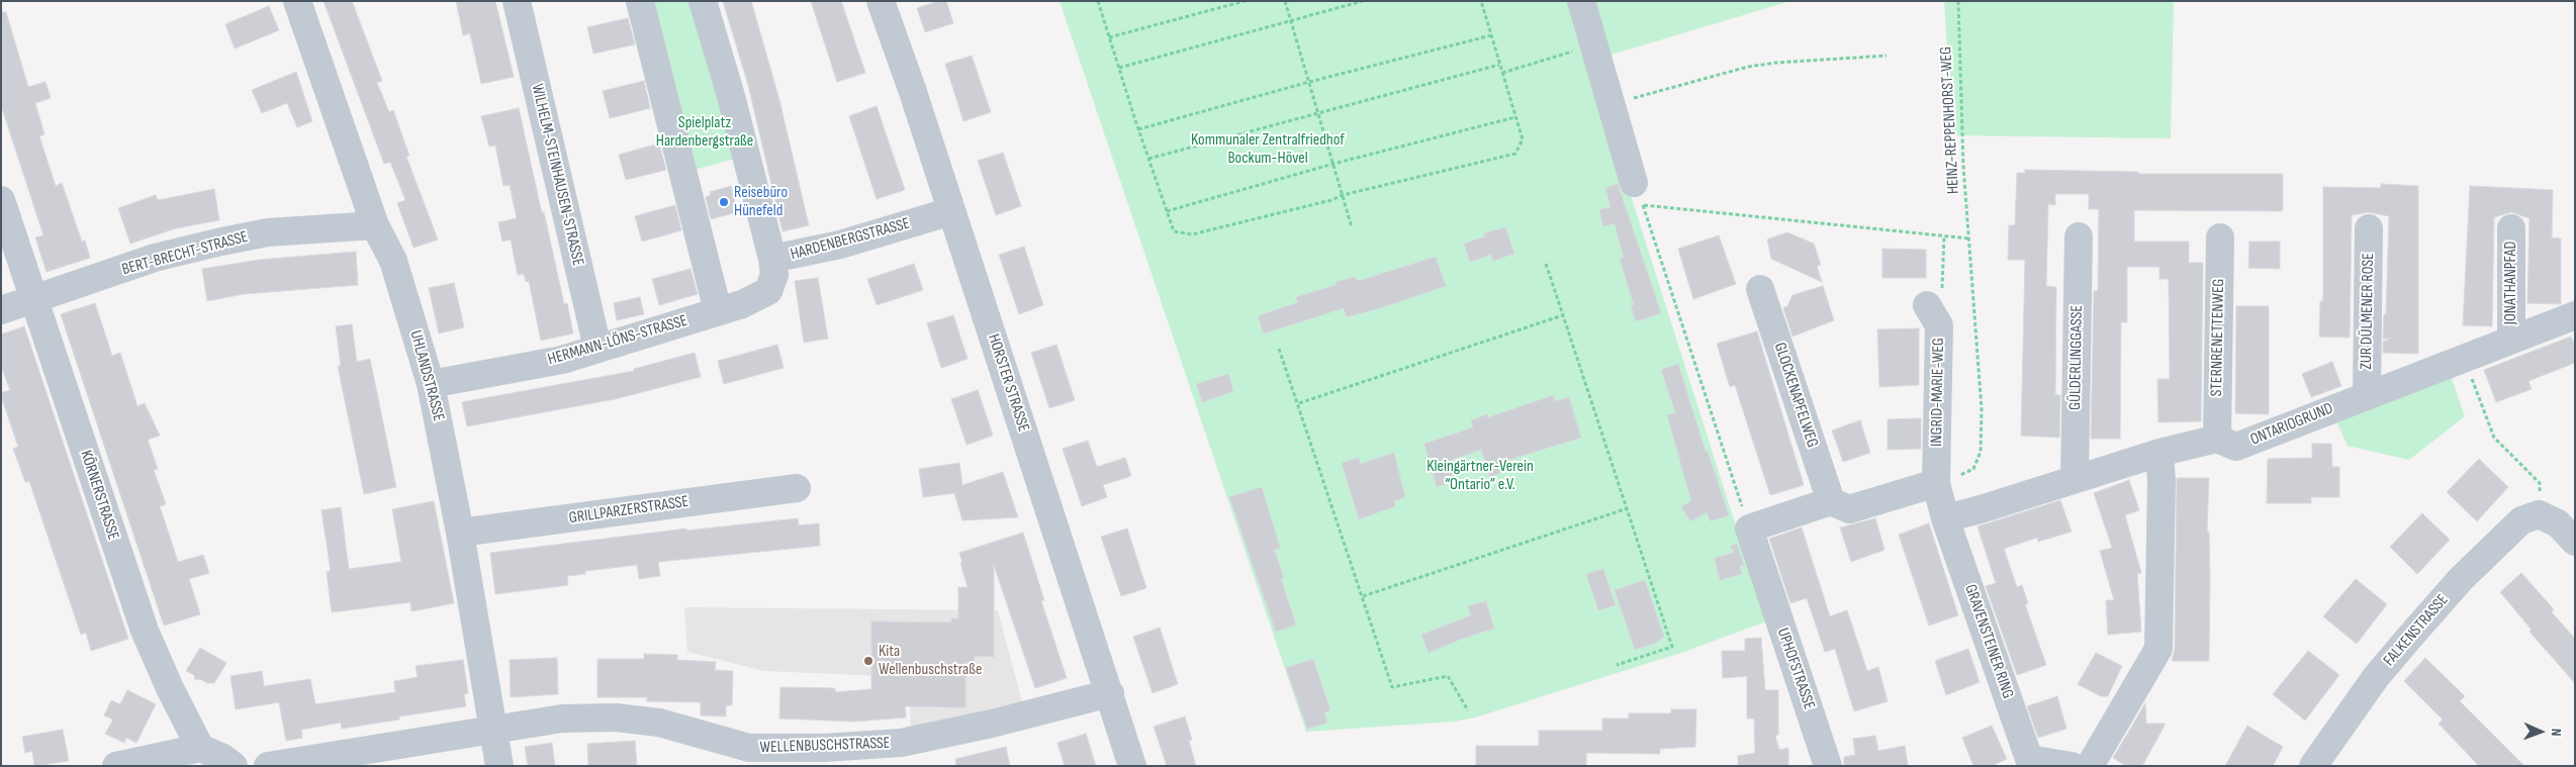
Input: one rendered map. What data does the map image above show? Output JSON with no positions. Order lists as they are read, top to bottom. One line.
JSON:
{"streets":{"street":["WILHELM-STEINHAUSEN-STRASSE","HARDENBERGSTRASSE","BERT-BRECHT-STRASSE","JONATHANPFAD","ZUR DÜLMENER ROSE","STERNRENETTENWEG","HERMANN-LÖNS-STRASSE","GÜLDERLINGGASSE","UHLANDSTRASSE","HORSTER STRASSE","INGRID-MARIE-WEG","GLOCKENAPFELWEG","ONTARIOGRUND","KÖRNERSTRASSE","GRILLPARZERSTRASSE","FALKENSTRASSE","GRAVENSTEINER RING","UPHOFSTRASSE","WELLENBUSCHSTRASSE"],"path":["HEINZ-REPPENHORST-WEG"]},"crossings":[["HEINZ-REPPENHORST-WEG","INGRID-MARIE-WEG"],["HEINZ-REPPENHORST-WEG","GRAVENSTEINER RING"],["WILHELM-STEINHAUSEN-STRASSE","HERMANN-LÖNS-STRASSE"],["HARDENBERGSTRASSE","HERMANN-LÖNS-STRASSE"],["HARDENBERGSTRASSE","HORSTER STRASSE"],["BERT-BRECHT-STRASSE","UHLANDSTRASSE"],["BERT-BRECHT-STRASSE","KÖRNERSTRASSE"],["JONATHANPFAD","ONTARIOGRUND"],["ZUR DÜLMENER ROSE","ONTARIOGRUND"],["STERNRENETTENWEG","ONTARIOGRUND"],["HERMANN-LÖNS-STRASSE","UHLANDSTRASSE"],["GÜLDERLINGGASSE","ONTARIOGRUND"],["UHLANDSTRASSE","GRILLPARZERSTRASSE"],["UHLANDSTRASSE","WELLENBUSCHSTRASSE"],["HORSTER STRASSE","WELLENBUSCHSTRASSE"],["INGRID-MARIE-WEG","GRAVENSTEINER RING"],["ONTARIOGRUND","GRAVENSTEINER RING"]],"parks":["Spielplatz Hardenbergstraße","Kommunaler Zentralfriedhof Bockum-Hövel","Kleingärtner-Verein “Ontario” e.V."],"places":["Reisebüro Hünefeld","Kita Wellenbuschstraße"],"north":"right"}
